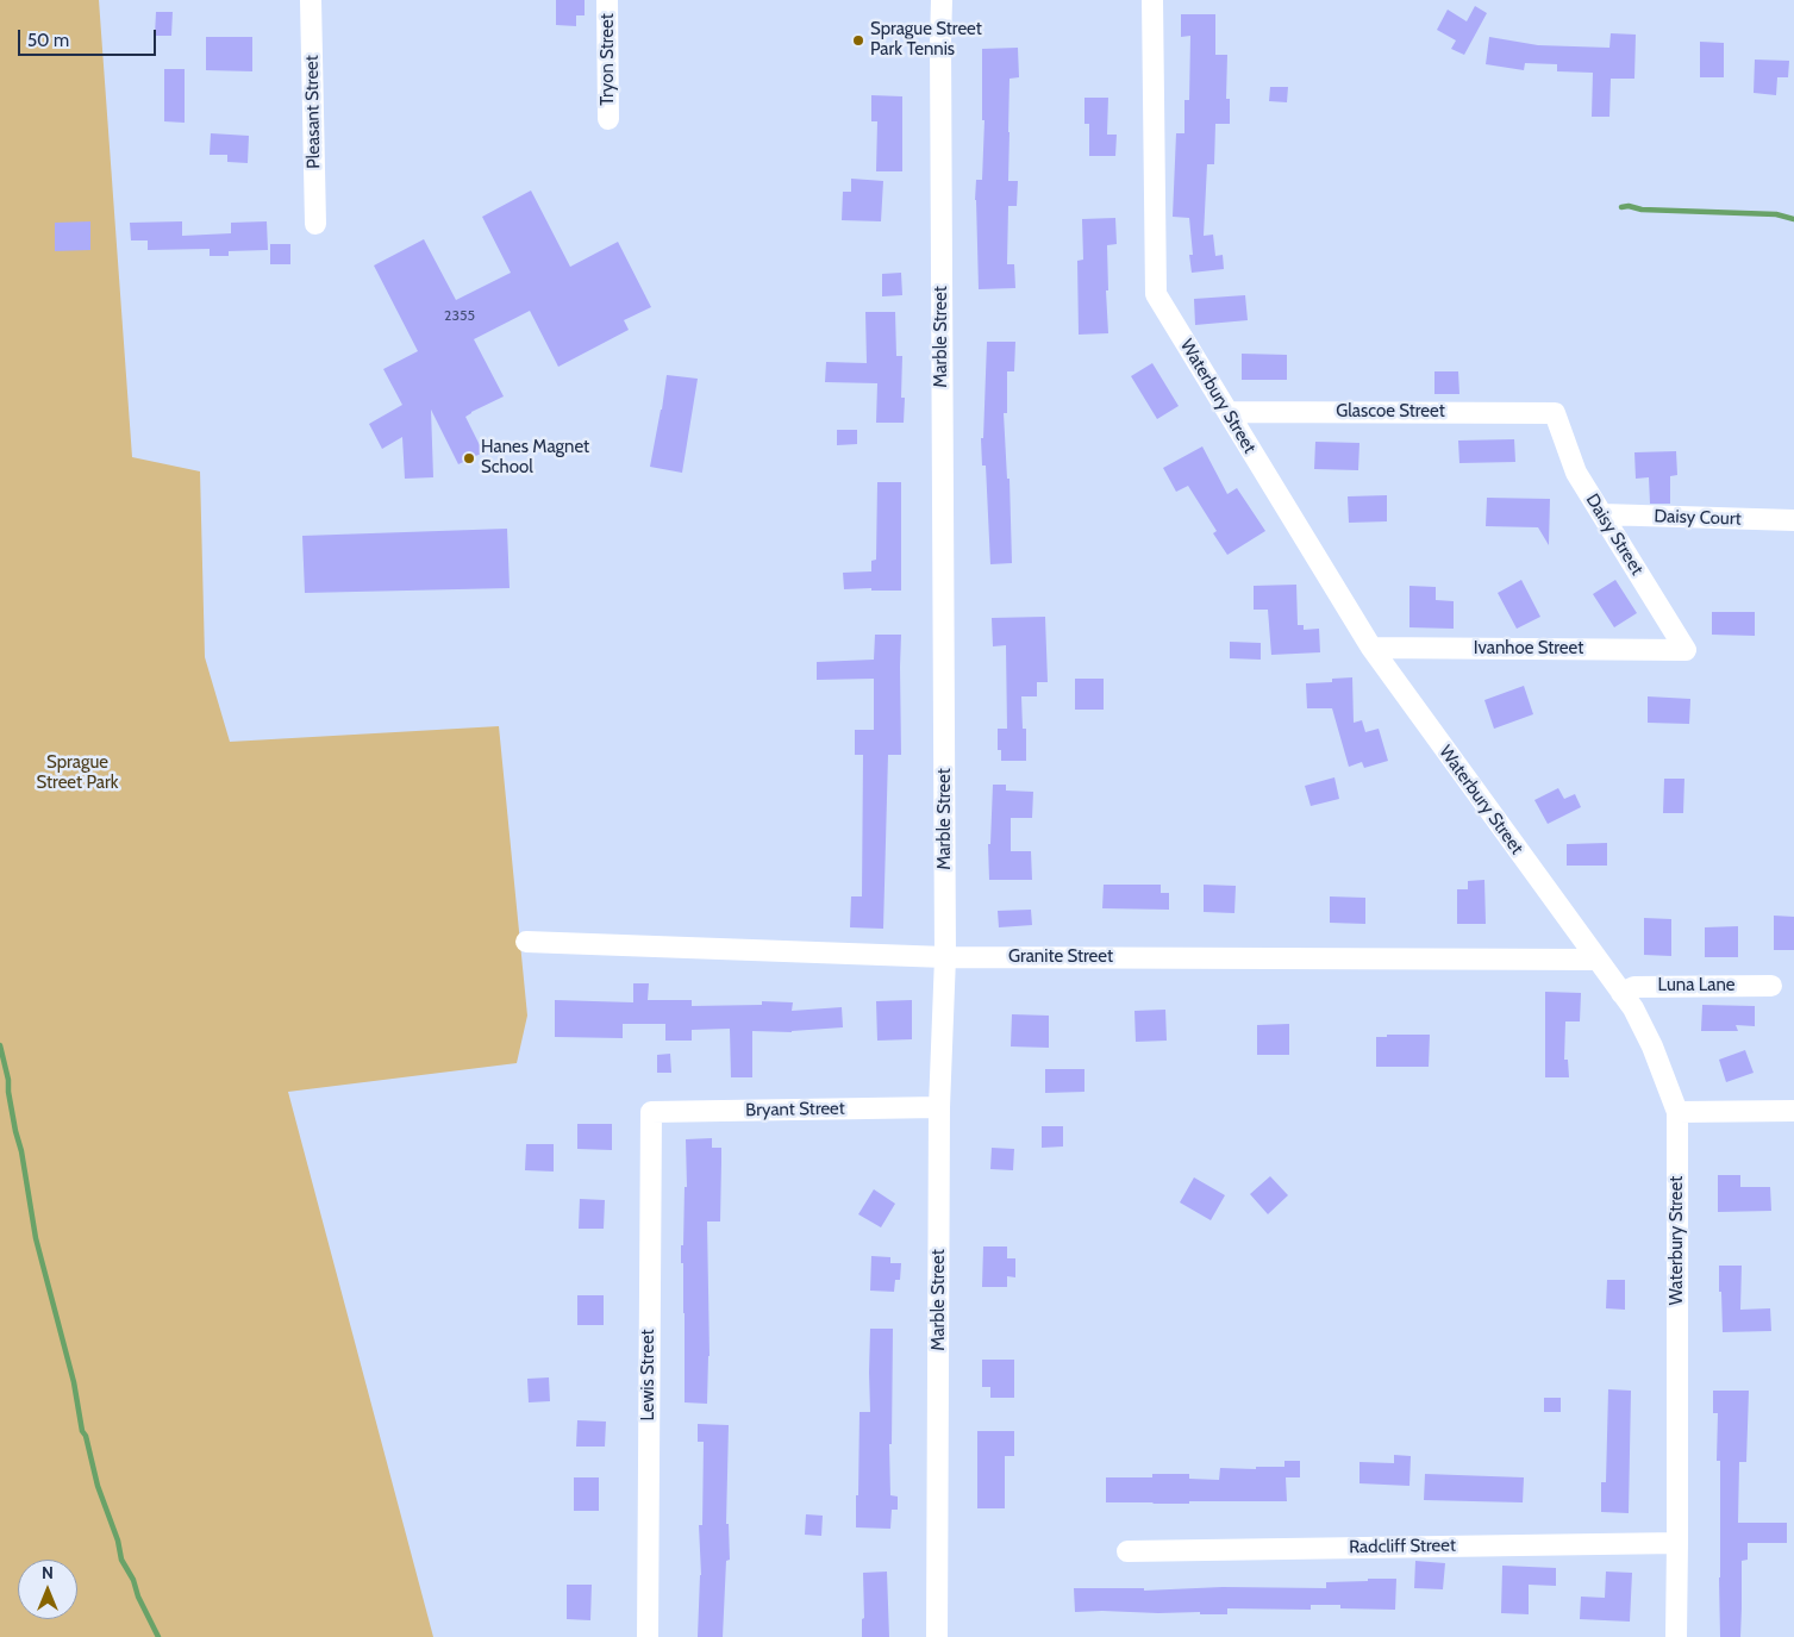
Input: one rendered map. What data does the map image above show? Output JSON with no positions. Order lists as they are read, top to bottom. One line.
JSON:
{"streets":{"street":["Tryon Street","Pleasant Street","Marble Street","Waterbury Street","Glascoe Street","Daisy Court","Daisy Street","Ivanhoe Street","Granite Street","Luna Lane","Bryant Street","Lewis Street","Radcliff Street"]},"crossings":[["Marble Street","Granite Street"],["Marble Street","Bryant Street"],["Waterbury Street","Glascoe Street"],["Waterbury Street","Ivanhoe Street"],["Waterbury Street","Granite Street"],["Waterbury Street","Luna Lane"],["Waterbury Street","Radcliff Street"],["Glascoe Street","Daisy Street"],["Daisy Court","Daisy Street"],["Daisy Street","Ivanhoe Street"],["Bryant Street","Lewis Street"]],"parks":["Sprague Street Park"],"places":["Sprague Street Park Tennis","Hanes Magnet School"],"house_numbers":["2355"],"scale_bar":"50 m","north":"top"}
